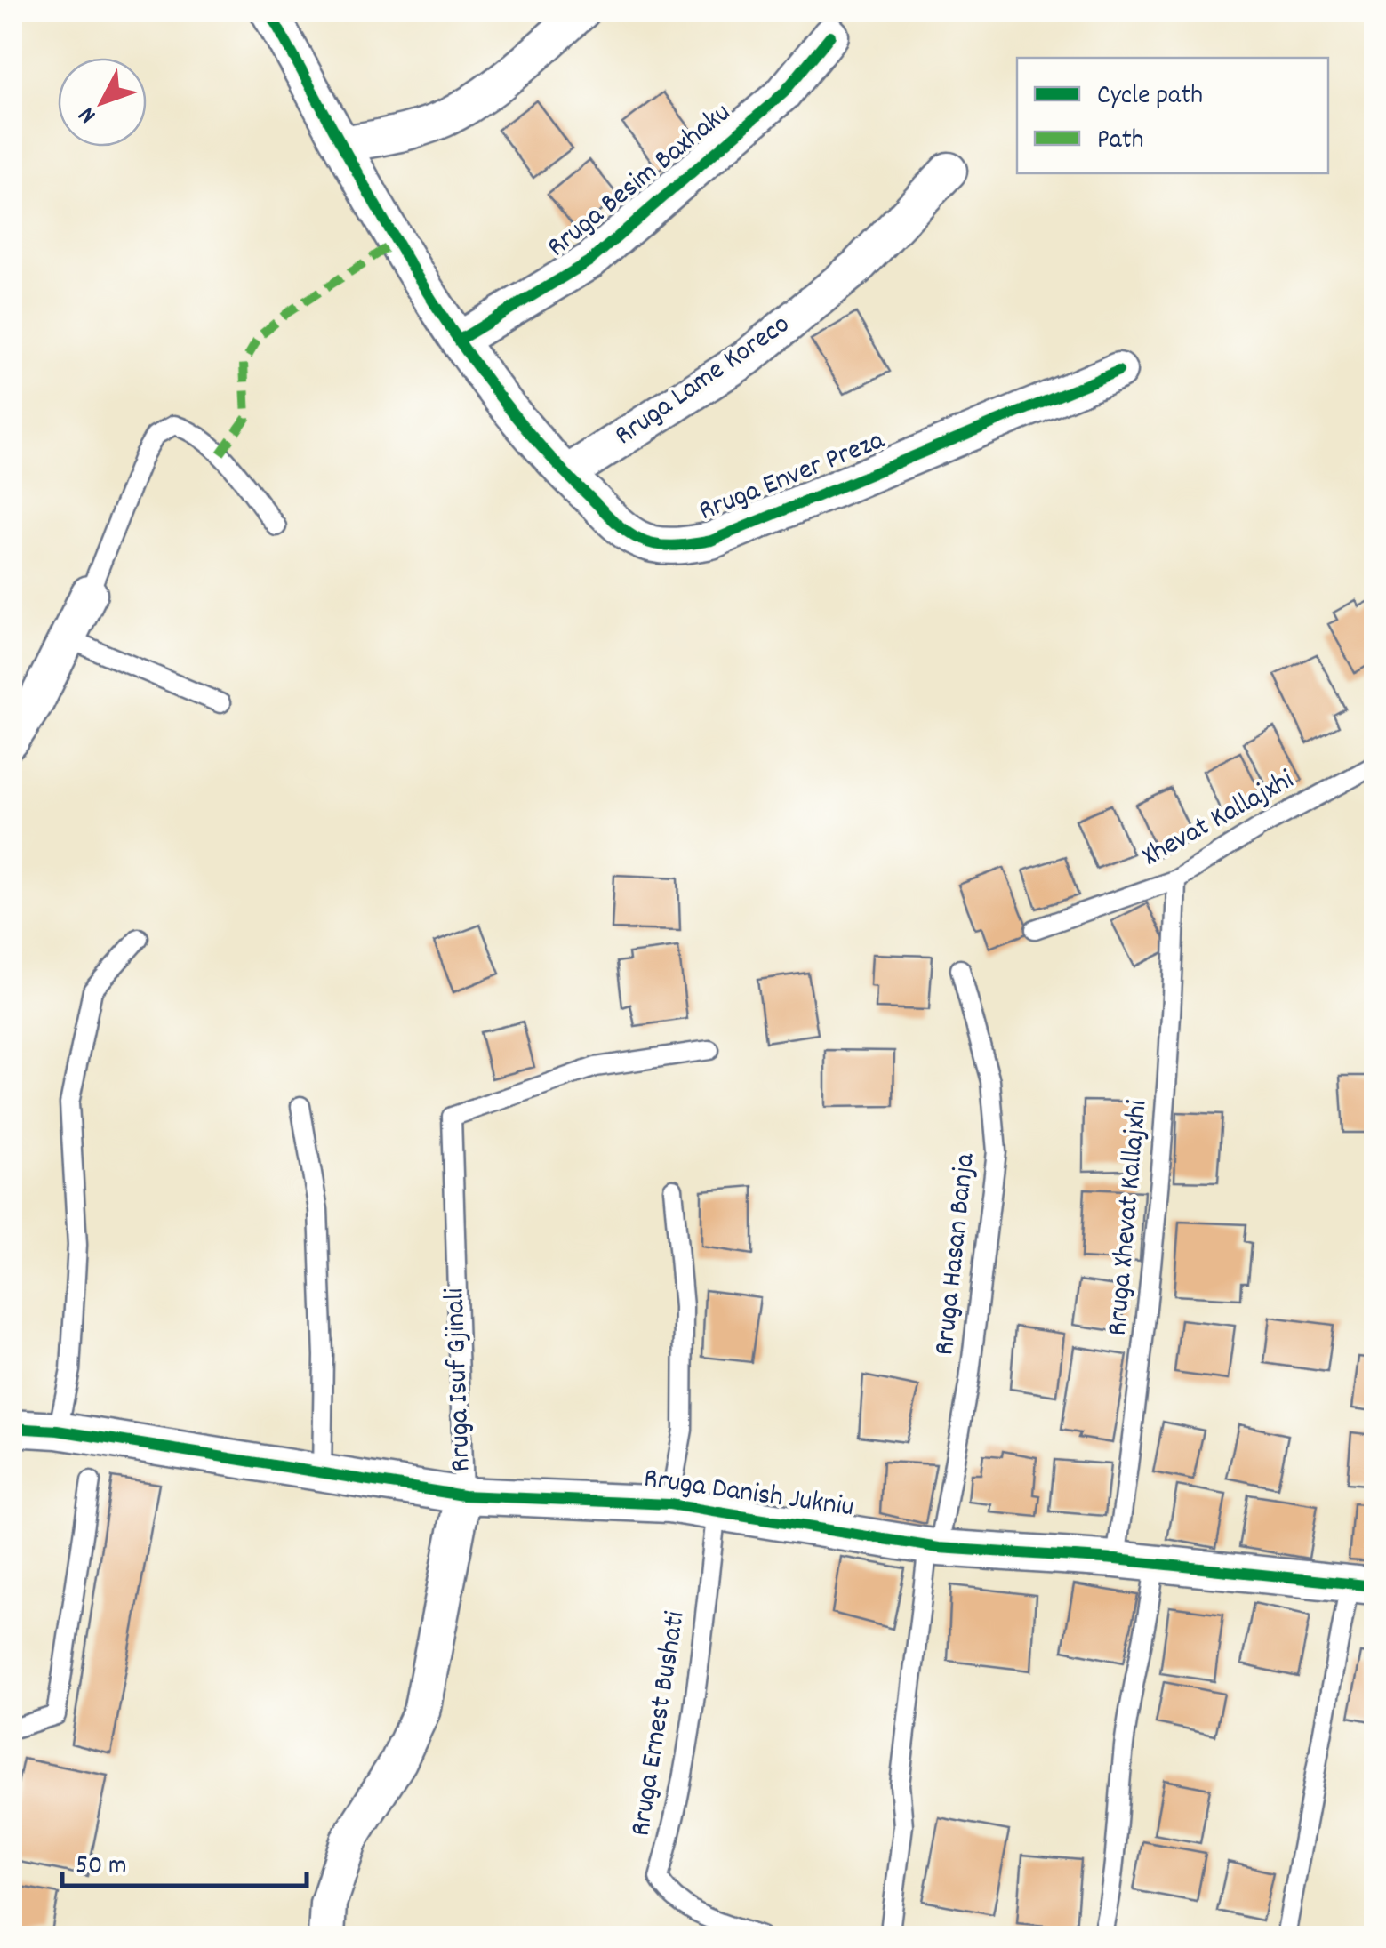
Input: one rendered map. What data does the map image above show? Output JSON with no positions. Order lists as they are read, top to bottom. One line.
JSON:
{"streets":{"street":["Rruga Besim Baxhaku","Rruga Lame Koreco","Rruga Enver Preza","Rruga Isuf Gjinali","Rruga Danish Jukniu"],"lane":["Xhevat Kallajxhi","Rruga Xhevat Kallajxhi","Rruga Hasan Banja","Rruga Ernest Bushati"]},"crossings":[["Rruga Besim Baxhaku","Rruga Enver Preza"],["Rruga Lame Koreco","Rruga Enver Preza"],["Xhevat Kallajxhi","Rruga Xhevat Kallajxhi"],["Rruga Xhevat Kallajxhi","Rruga Danish Jukniu"],["Rruga Hasan Banja","Rruga Danish Jukniu"],["Rruga Isuf Gjinali","Rruga Danish Jukniu"],["Rruga Danish Jukniu","Rruga Ernest Bushati"]],"legend":["Cycle path","Path"],"scale_bar":"50 m","north":"bottom left"}
